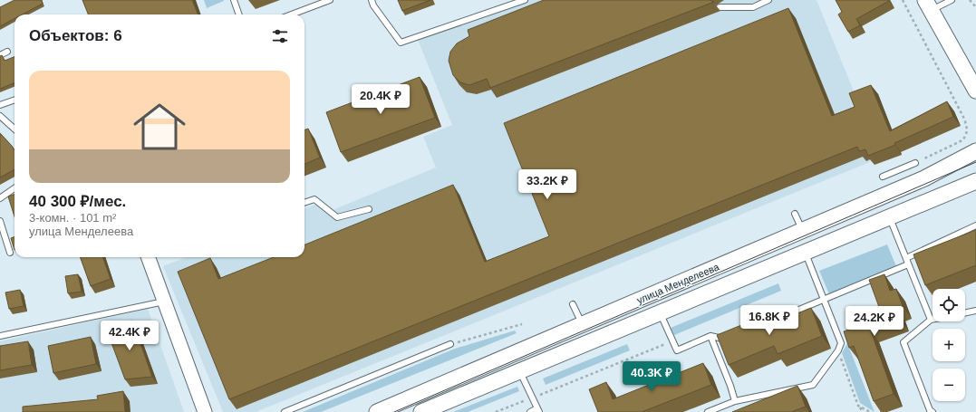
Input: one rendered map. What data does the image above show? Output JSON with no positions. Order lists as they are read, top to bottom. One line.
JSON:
{"streets":{"main road":["улица Менделеева"]},"page":{"heading":"Объектов: 6","list":[{"name":"40 300 ₽/мес.","note":"3-комн. · 101 m² · улица Менделеева"}],"price":["20.4K ₽","33.2K ₽","16.8K ₽","24.2K ₽","42.4K ₽","40.3K ₽"],"map_buttons":["+","−"]}}
